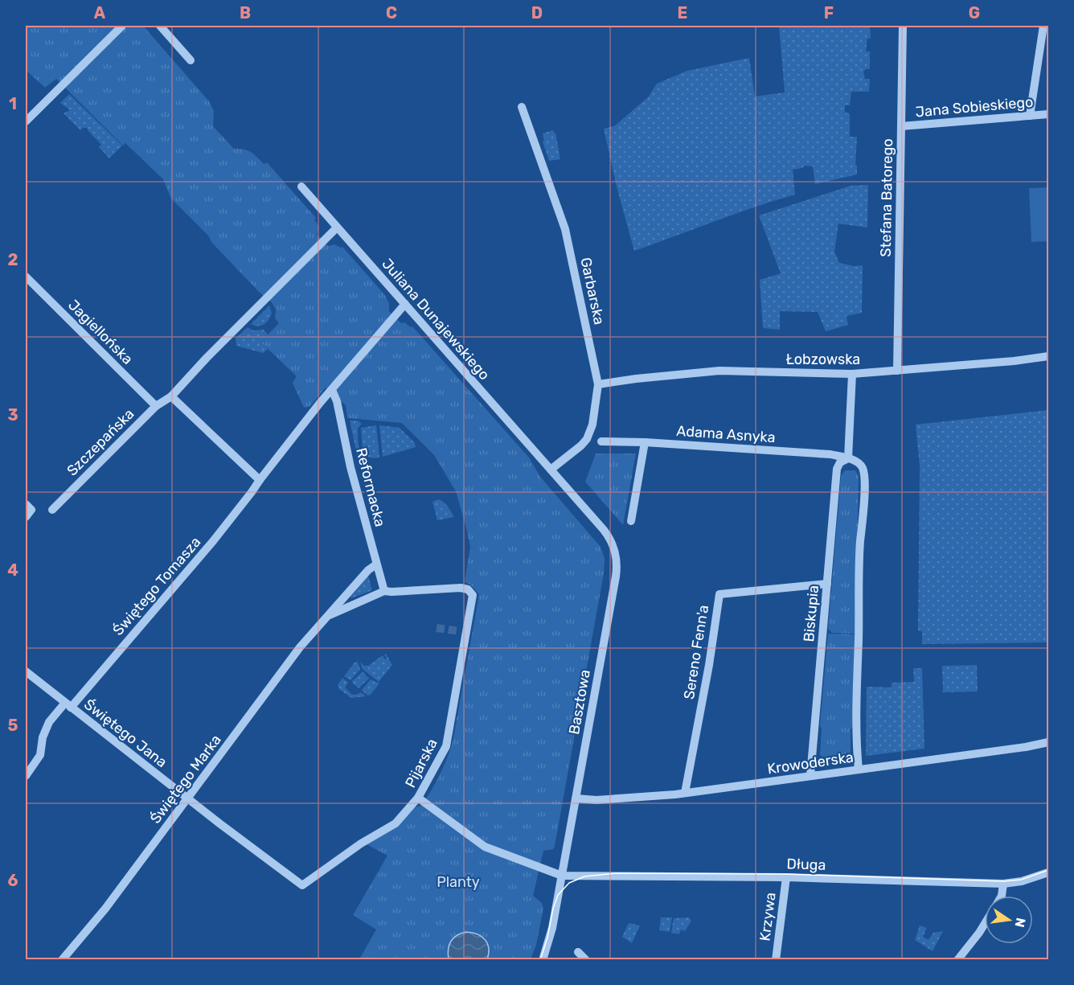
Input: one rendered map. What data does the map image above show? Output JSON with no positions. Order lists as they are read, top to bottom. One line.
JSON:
{"streets":{"street":["Jana Sobieskiego","Stefana Batorego","Garbarska","Juliana Dunajewskiego","Jagiellońska","Łobzowska","Adama Asnyka","Szczepańska","Reformacka","Świętego Tomasza","Biskupia","Sereno Fenn'a","Basztowa","Świętego Jana","Pijarska","Krowoderska","Świętego Marka","Długa","Krzywa"]},"crossings":[["Jana Sobieskiego","Stefana Batorego"],["Stefana Batorego","Łobzowska"],["Garbarska","Juliana Dunajewskiego"],["Garbarska","Łobzowska"],["Garbarska","Basztowa"],["Juliana Dunajewskiego","Szczepańska"],["Juliana Dunajewskiego","Basztowa"],["Jagiellońska","Szczepańska"],["Adama Asnyka","Biskupia"],["Reformacka","Świętego Tomasza"],["Reformacka","Świętego Marka"],["Świętego Tomasza","Świętego Jana"],["Biskupia","Sereno Fenn'a"],["Biskupia","Krowoderska"],["Sereno Fenn'a","Krowoderska"],["Basztowa","Krowoderska"],["Basztowa","Długa"],["Świętego Jana","Pijarska"],["Świętego Jana","Świętego Marka"],["Pijarska","Świętego Marka"],["Długa","Krzywa"]],"parks":["Planty"],"north":"right","grid":{"columns":["A","B","C","D","E","F","G"],"rows":["1","2","3","4","5","6"]}}
